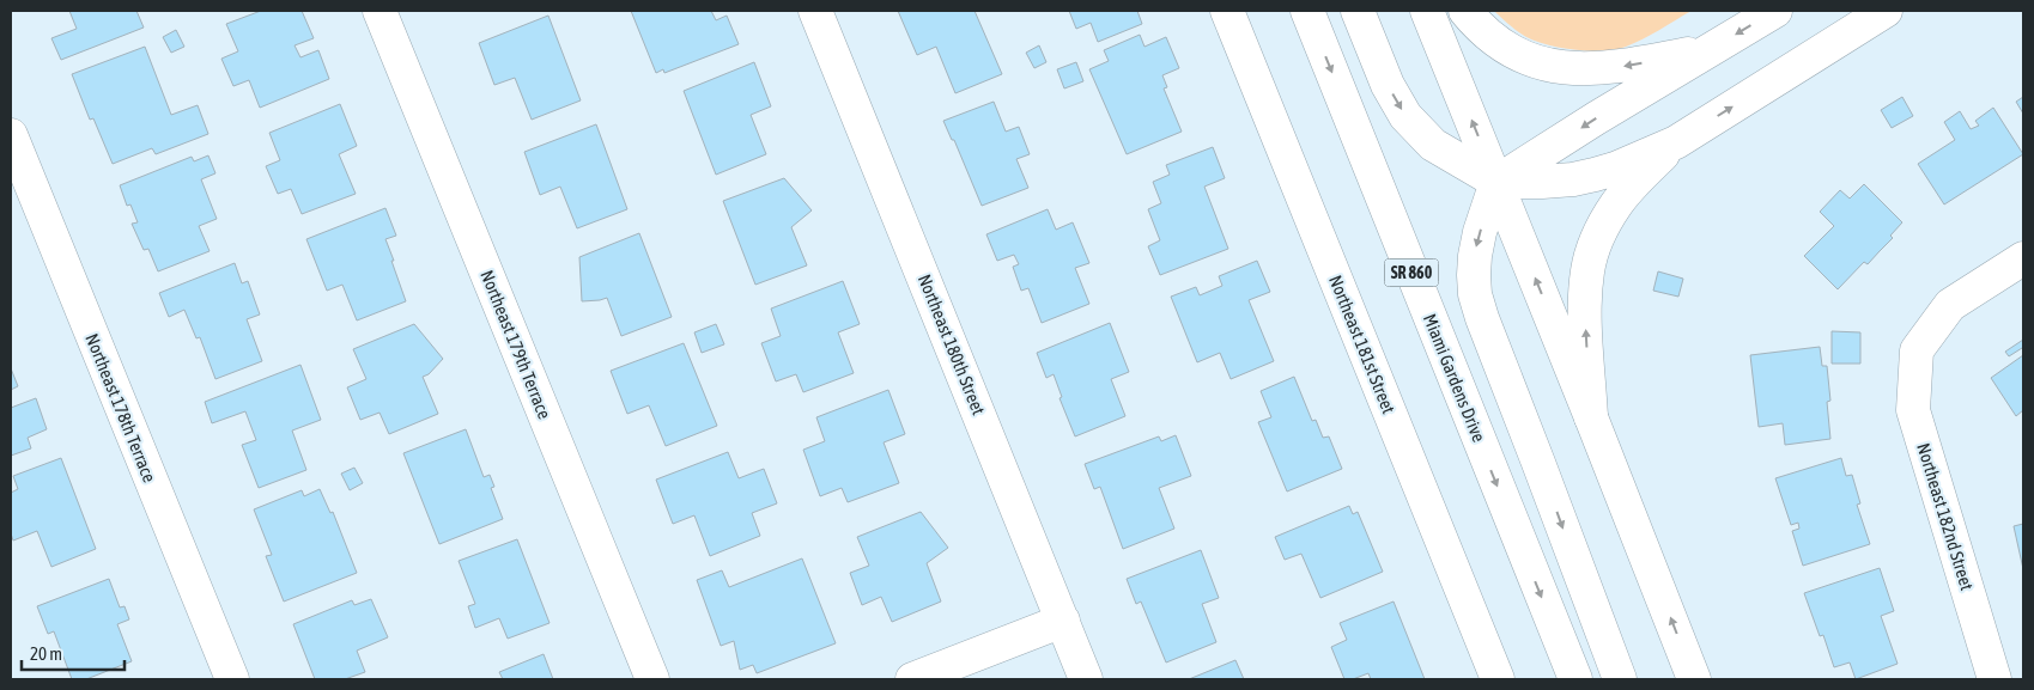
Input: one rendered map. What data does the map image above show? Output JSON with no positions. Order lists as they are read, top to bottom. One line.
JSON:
{"streets":{"main road":["SR 860","Northeast 179th Terrace","Northeast 180th Street","Northeast 181st Street","Miami Gardens Drive","Northeast 178th Terrace","Northeast 182nd Street"]},"scale_bar":"20 m"}
